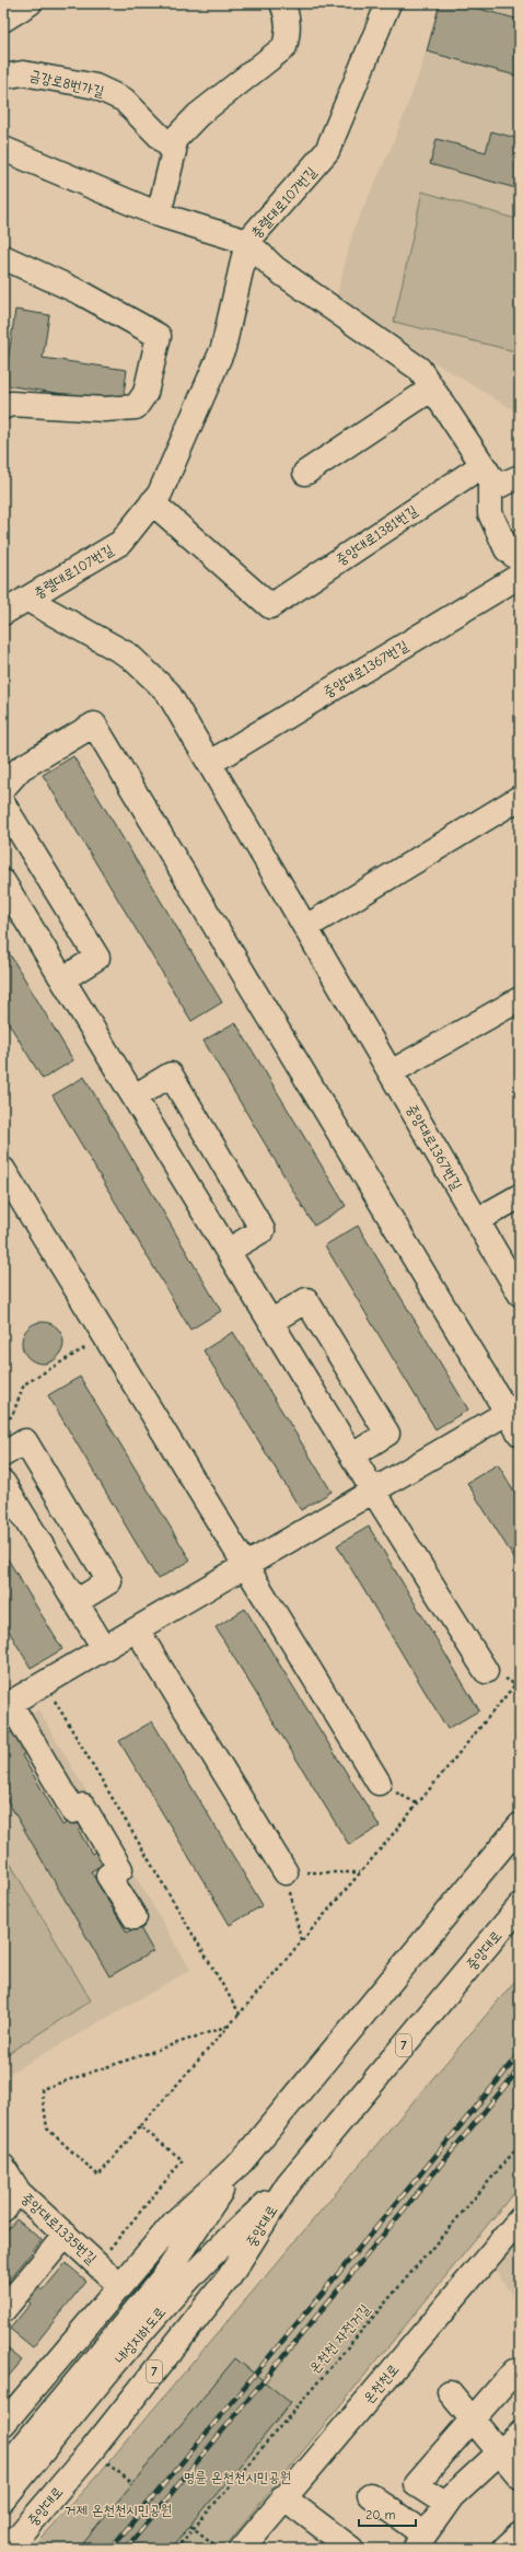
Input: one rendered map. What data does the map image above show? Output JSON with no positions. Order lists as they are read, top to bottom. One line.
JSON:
{"streets":{"street":["금강로8번가길","충렬대로107번길","중앙대로1381번길","중앙대로1367번길","중앙대로","7","중앙대로1335번길","내성지하도로","온천천로"],"path":["온천천 자전거길"]},"crossings":[["충렬대로107번길","중앙대로1381번길"],["충렬대로107번길","중앙대로1367번길"],["중앙대로","내성지하도로"]],"parks":["명륜 온천천시민공원","거제 온천천시민공원"],"scale_bar":"20 m"}
